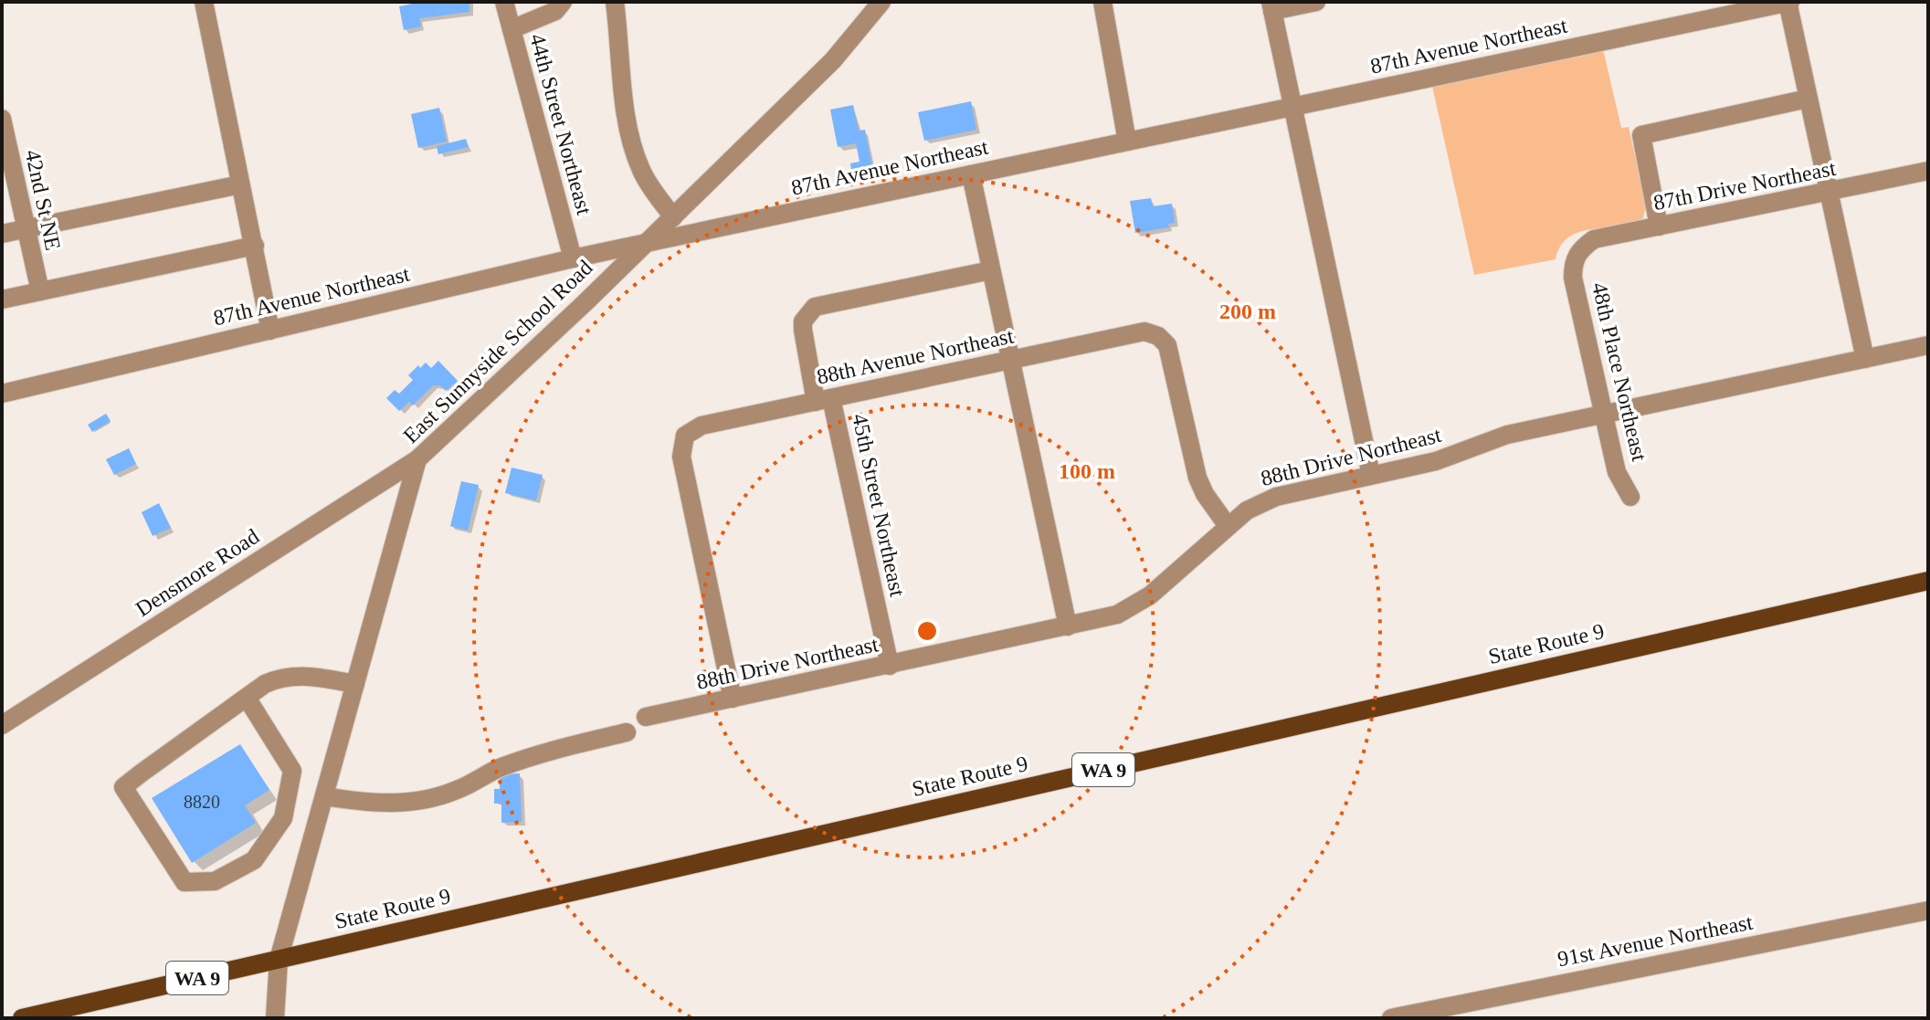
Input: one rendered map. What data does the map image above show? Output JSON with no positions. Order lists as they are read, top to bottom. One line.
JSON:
{"streets":{"main road":["State Route 9","WA 9"],"street":["87th Avenue Northeast","44th Street Northeast","87th Drive Northeast","42nd St NE","East Sunnyside School Road","88th Avenue Northeast","48th Place Northeast","88th Drive Northeast","45th Street Northeast","Densmore Road","91st Avenue Northeast"]},"crossings":[["87th Avenue Northeast","44th Street Northeast"],["87th Avenue Northeast","East Sunnyside School Road"],["87th Drive Northeast","48th Place Northeast"],["East Sunnyside School Road","Densmore Road"],["East Sunnyside School Road","State Route 9"],["88th Avenue Northeast","88th Drive Northeast"],["88th Avenue Northeast","45th Street Northeast"],["48th Place Northeast","88th Drive Northeast"],["88th Drive Northeast","45th Street Northeast"]],"house_numbers":["8820"],"rings":["200 m","100 m"]}
